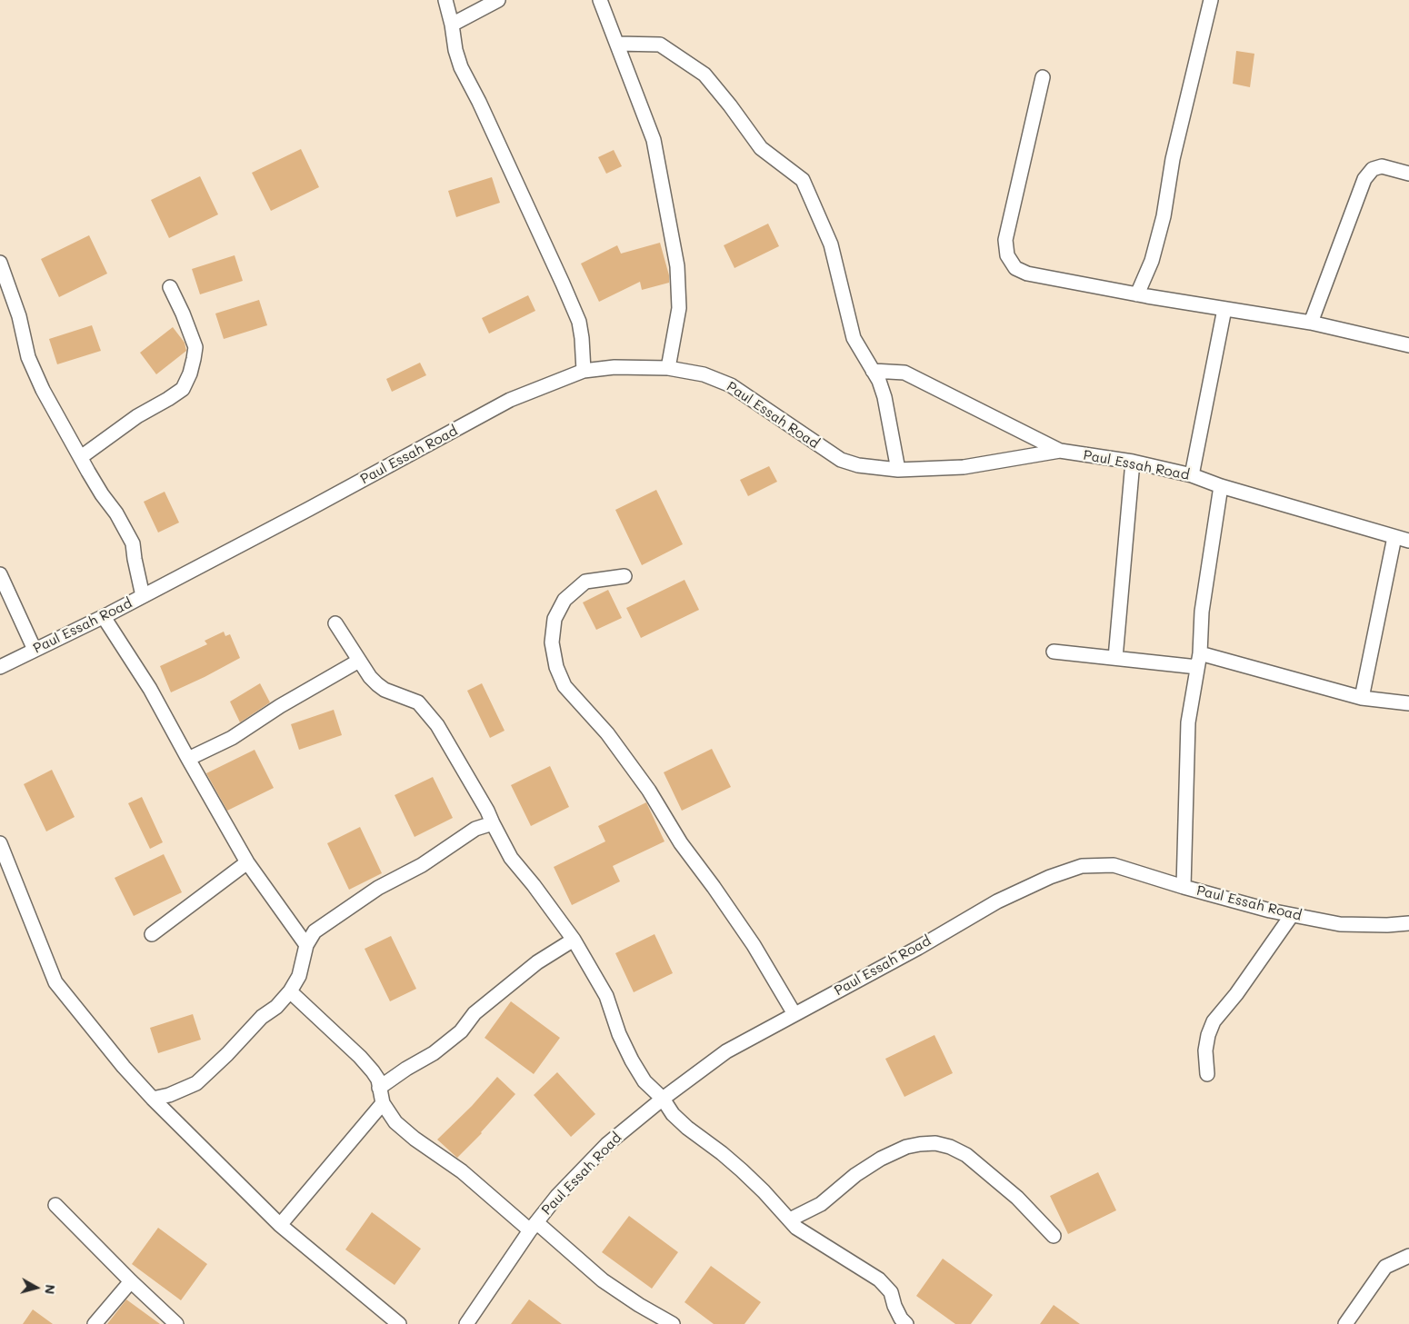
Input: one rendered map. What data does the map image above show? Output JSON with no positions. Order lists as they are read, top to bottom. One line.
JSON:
{"streets":{"street":["Paul Essah Road"]},"north":"right"}
